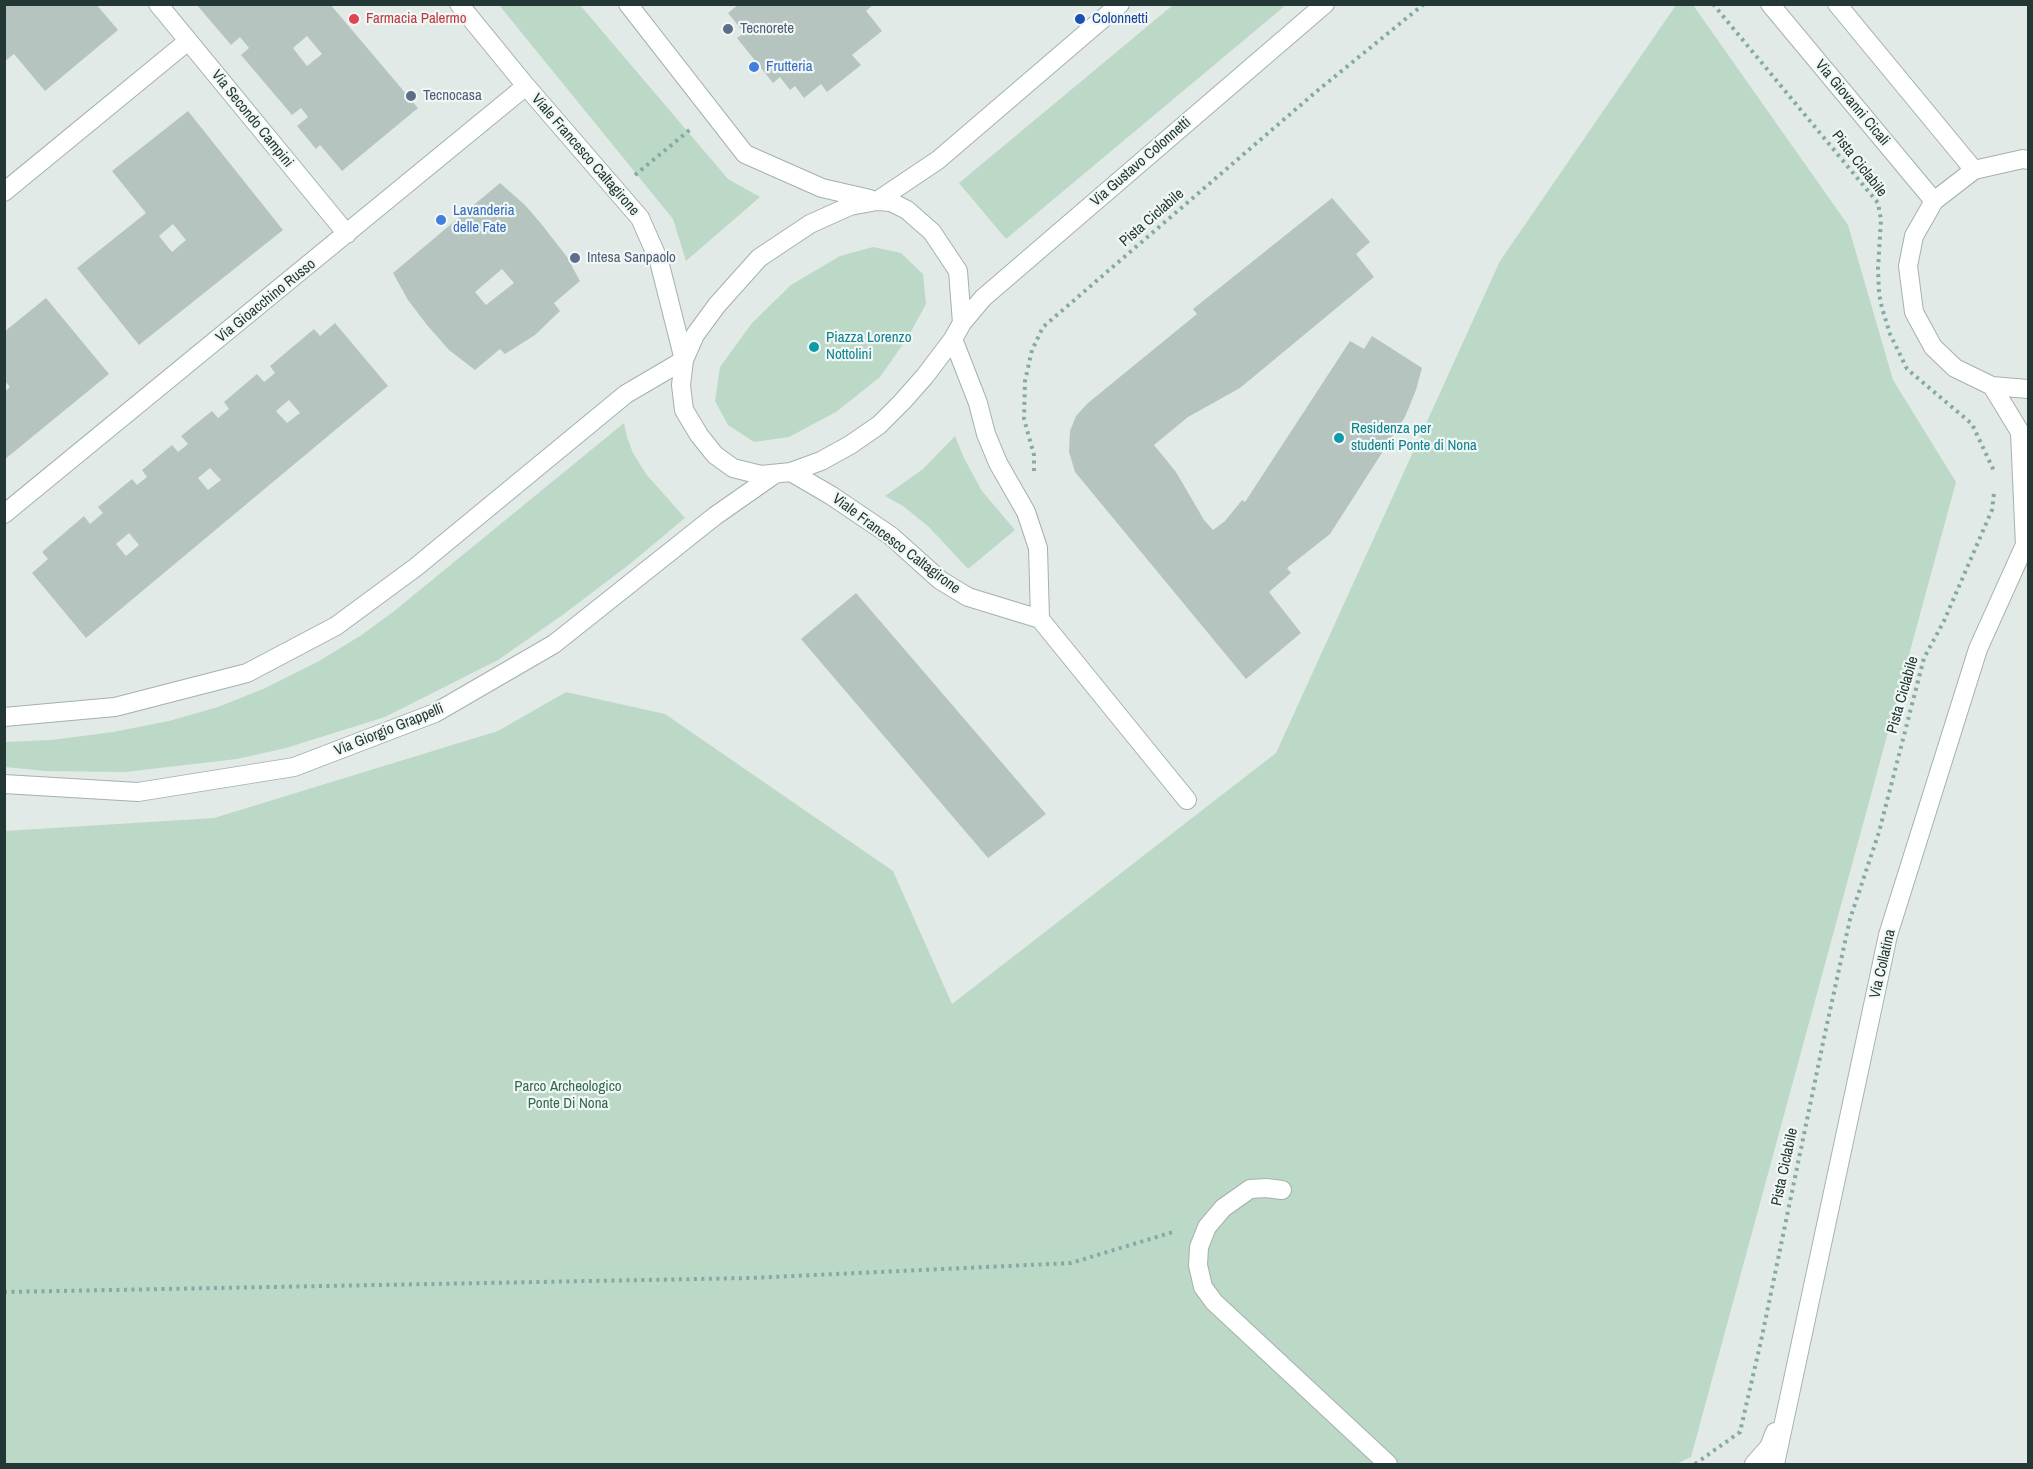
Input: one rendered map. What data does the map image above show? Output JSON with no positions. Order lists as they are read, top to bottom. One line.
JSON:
{"streets":{"street":["Via Giovanni Cicali","Via Secondo Campini","Viale Francesco Caltagirone","Via Gustavo Colonnetti","Via Gioacchino Russo","Via Giorgio Grappelli","Via Collatina"],"path":["Pista Ciclabile"]},"crossings":[["Via Secondo Campini","Via Gioacchino Russo"],["Viale Francesco Caltagirone","Via Gioacchino Russo"],["Viale Francesco Caltagirone","Via Giorgio Grappelli"]],"parks":["Parco Archeologico Ponte Di Nona"],"places":["Farmacia Palermo","Colonnetti","Tecnorete","Frutteria","Tecnocasa","Lavanderia delle Fate","Intesa Sanpaolo","Piazza Lorenzo Nottolini","Residenza per studenti Ponte di Nona"]}
